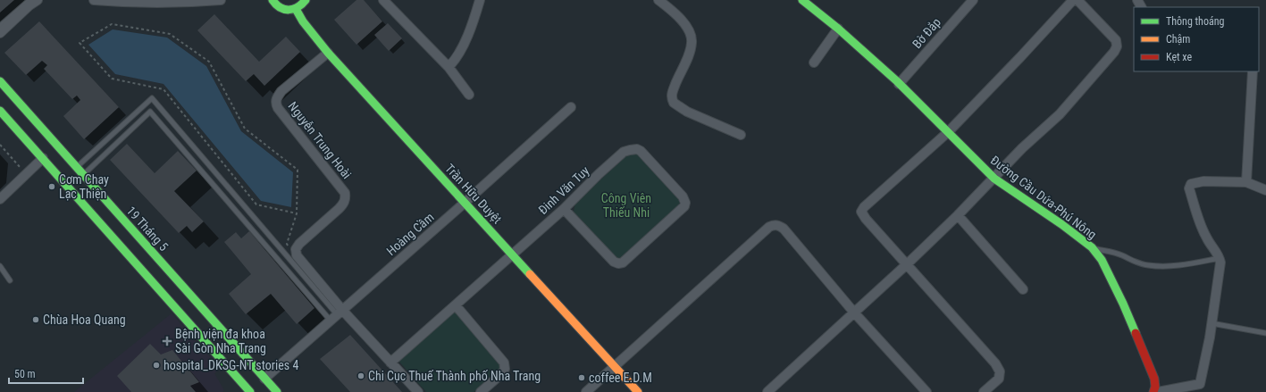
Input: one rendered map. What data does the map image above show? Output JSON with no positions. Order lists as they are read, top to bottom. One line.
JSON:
{"streets":{"street":["Bờ Đắp","Nguyễn Trung Hoài","Đinh Văn Tuy","Trần Hữu Duyệt","Đường Cầu Dứa-Phú Nông","19 Tháng 5","Hoàng Cầm"]},"crossings":[["Bờ Đắp","Đường Cầu Dứa-Phú Nông"],["Nguyễn Trung Hoài","Trần Hữu Duyệt"],["Đinh Văn Tuy","Trần Hữu Duyệt"],["Trần Hữu Duyệt","Hoàng Cầm"],["19 Tháng 5","Hoàng Cầm"]],"parks":["Công Viên Thiếu Nhi"],"places":{"other":["Cơm Chay Lạc Thiện","Chùa Hoa Quang","hospital_DKSG-NT stories 4","Chi Cục Thuế Thành phố Nha Trang","coffee E.D.M"],"health":["Bệnh viện đa khoa Sài Gòn Nha Trang"]},"legend":["Thông thoáng","Chậm","Kẹt xe"],"scale_bar":"50 m"}
